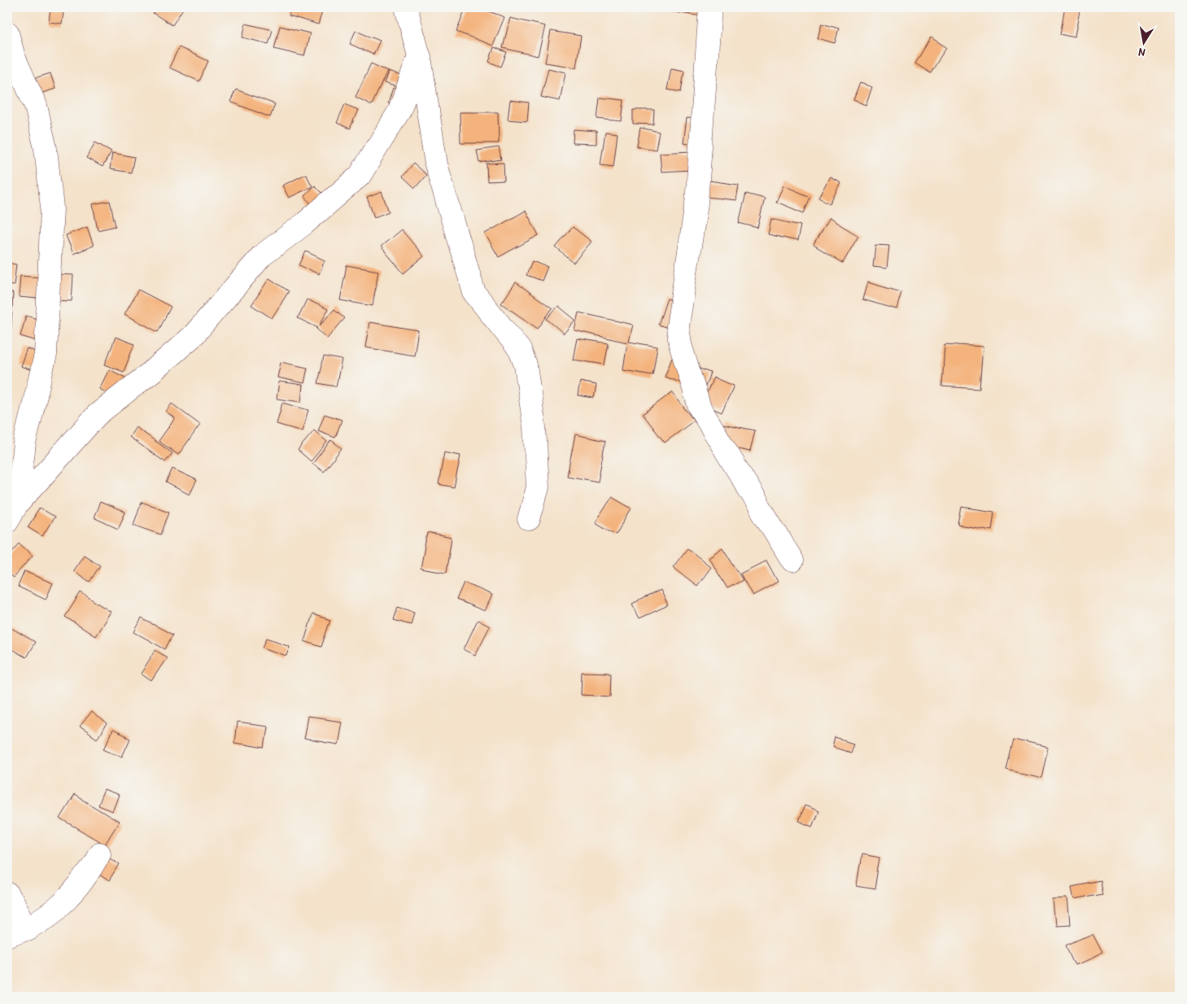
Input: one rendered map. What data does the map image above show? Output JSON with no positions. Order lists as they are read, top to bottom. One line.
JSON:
{"north":"bottom"}
